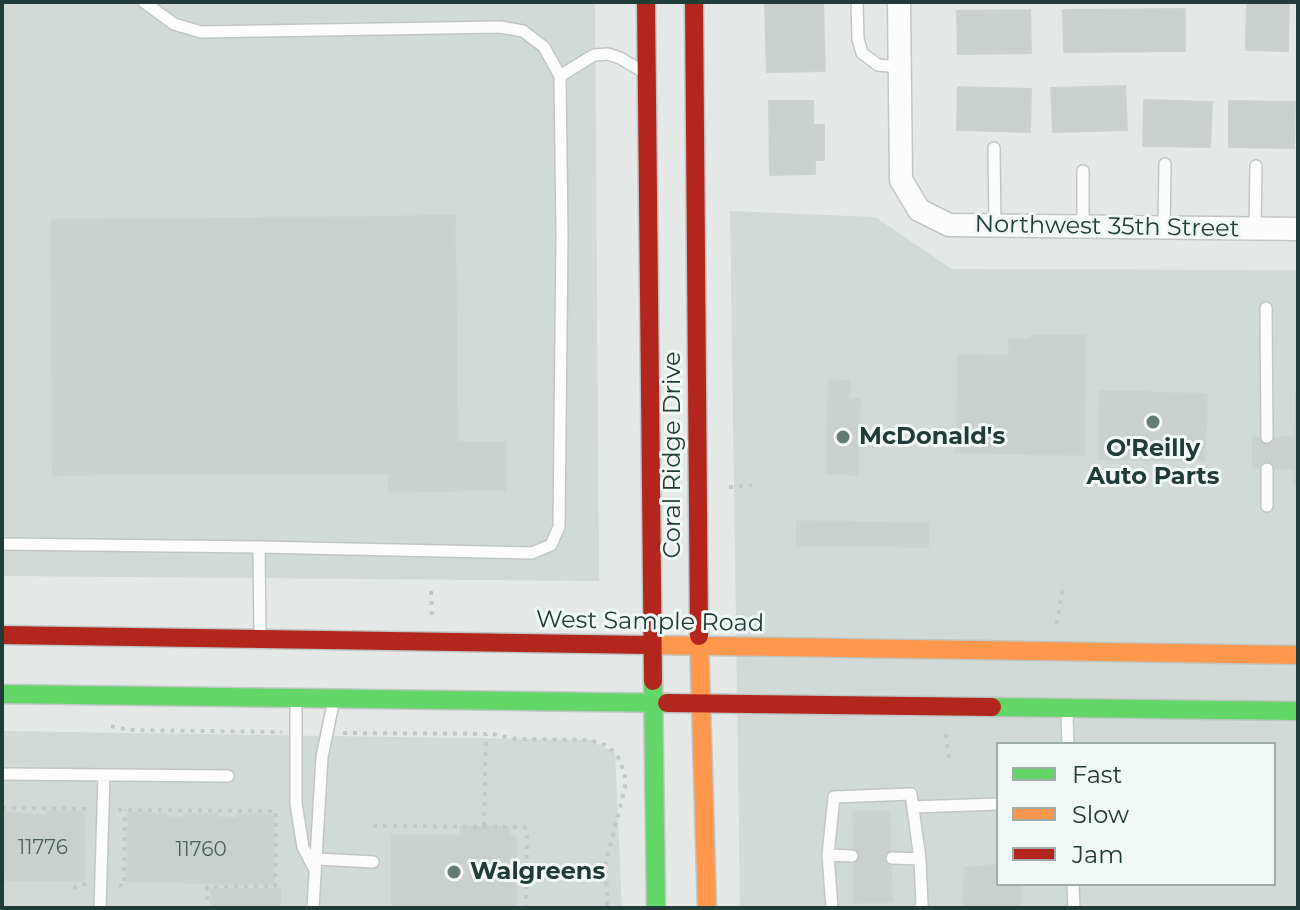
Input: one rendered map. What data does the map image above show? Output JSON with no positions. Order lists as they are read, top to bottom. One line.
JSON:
{"streets":{"main road":["Coral Ridge Drive","West Sample Road"],"street":["Northwest 35th Street"]},"crossings":[["Coral Ridge Drive","West Sample Road"]],"places":["O'Reilly Auto Parts","McDonald's","Walgreens"],"house_numbers":["11776","11760"],"legend":["Fast","Slow","Jam"]}
